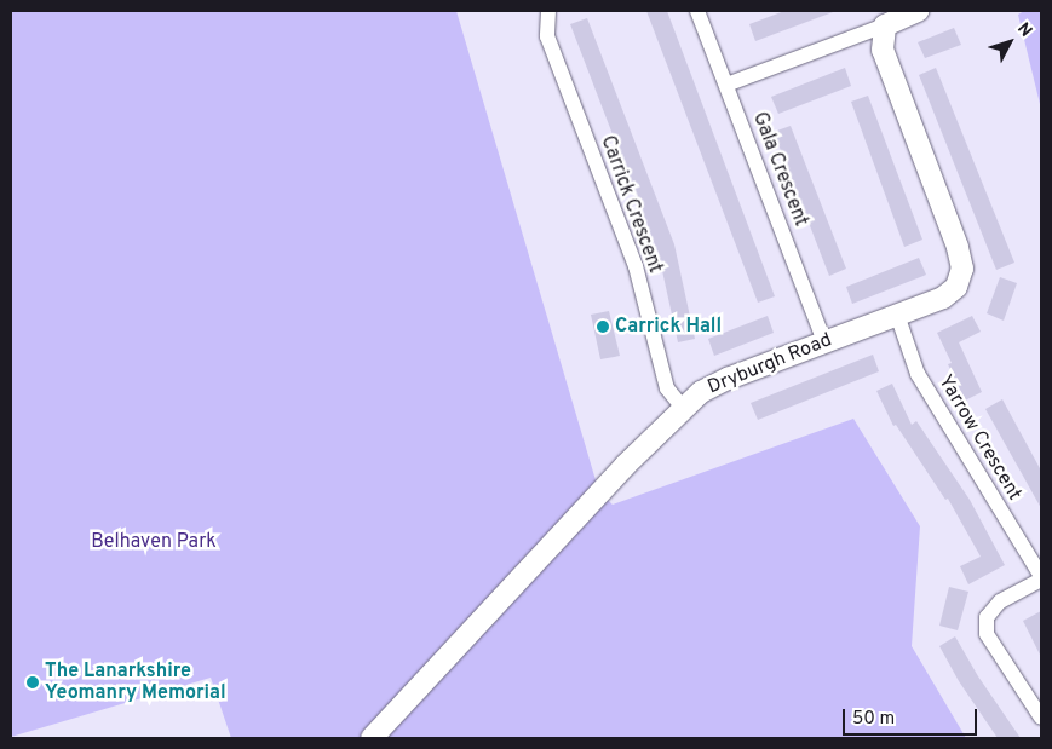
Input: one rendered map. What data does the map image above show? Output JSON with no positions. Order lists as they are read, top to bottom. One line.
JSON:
{"streets":{"street":["Gala Crescent","Carrick Crescent","Dryburgh Road","Yarrow Crescent"]},"crossings":[["Gala Crescent","Dryburgh Road"],["Carrick Crescent","Dryburgh Road"],["Dryburgh Road","Yarrow Crescent"]],"parks":["Belhaven Park"],"places":["Carrick Hall","The Lanarkshire Yeomanry Memorial"],"scale_bar":"50 m","north":"top right"}
